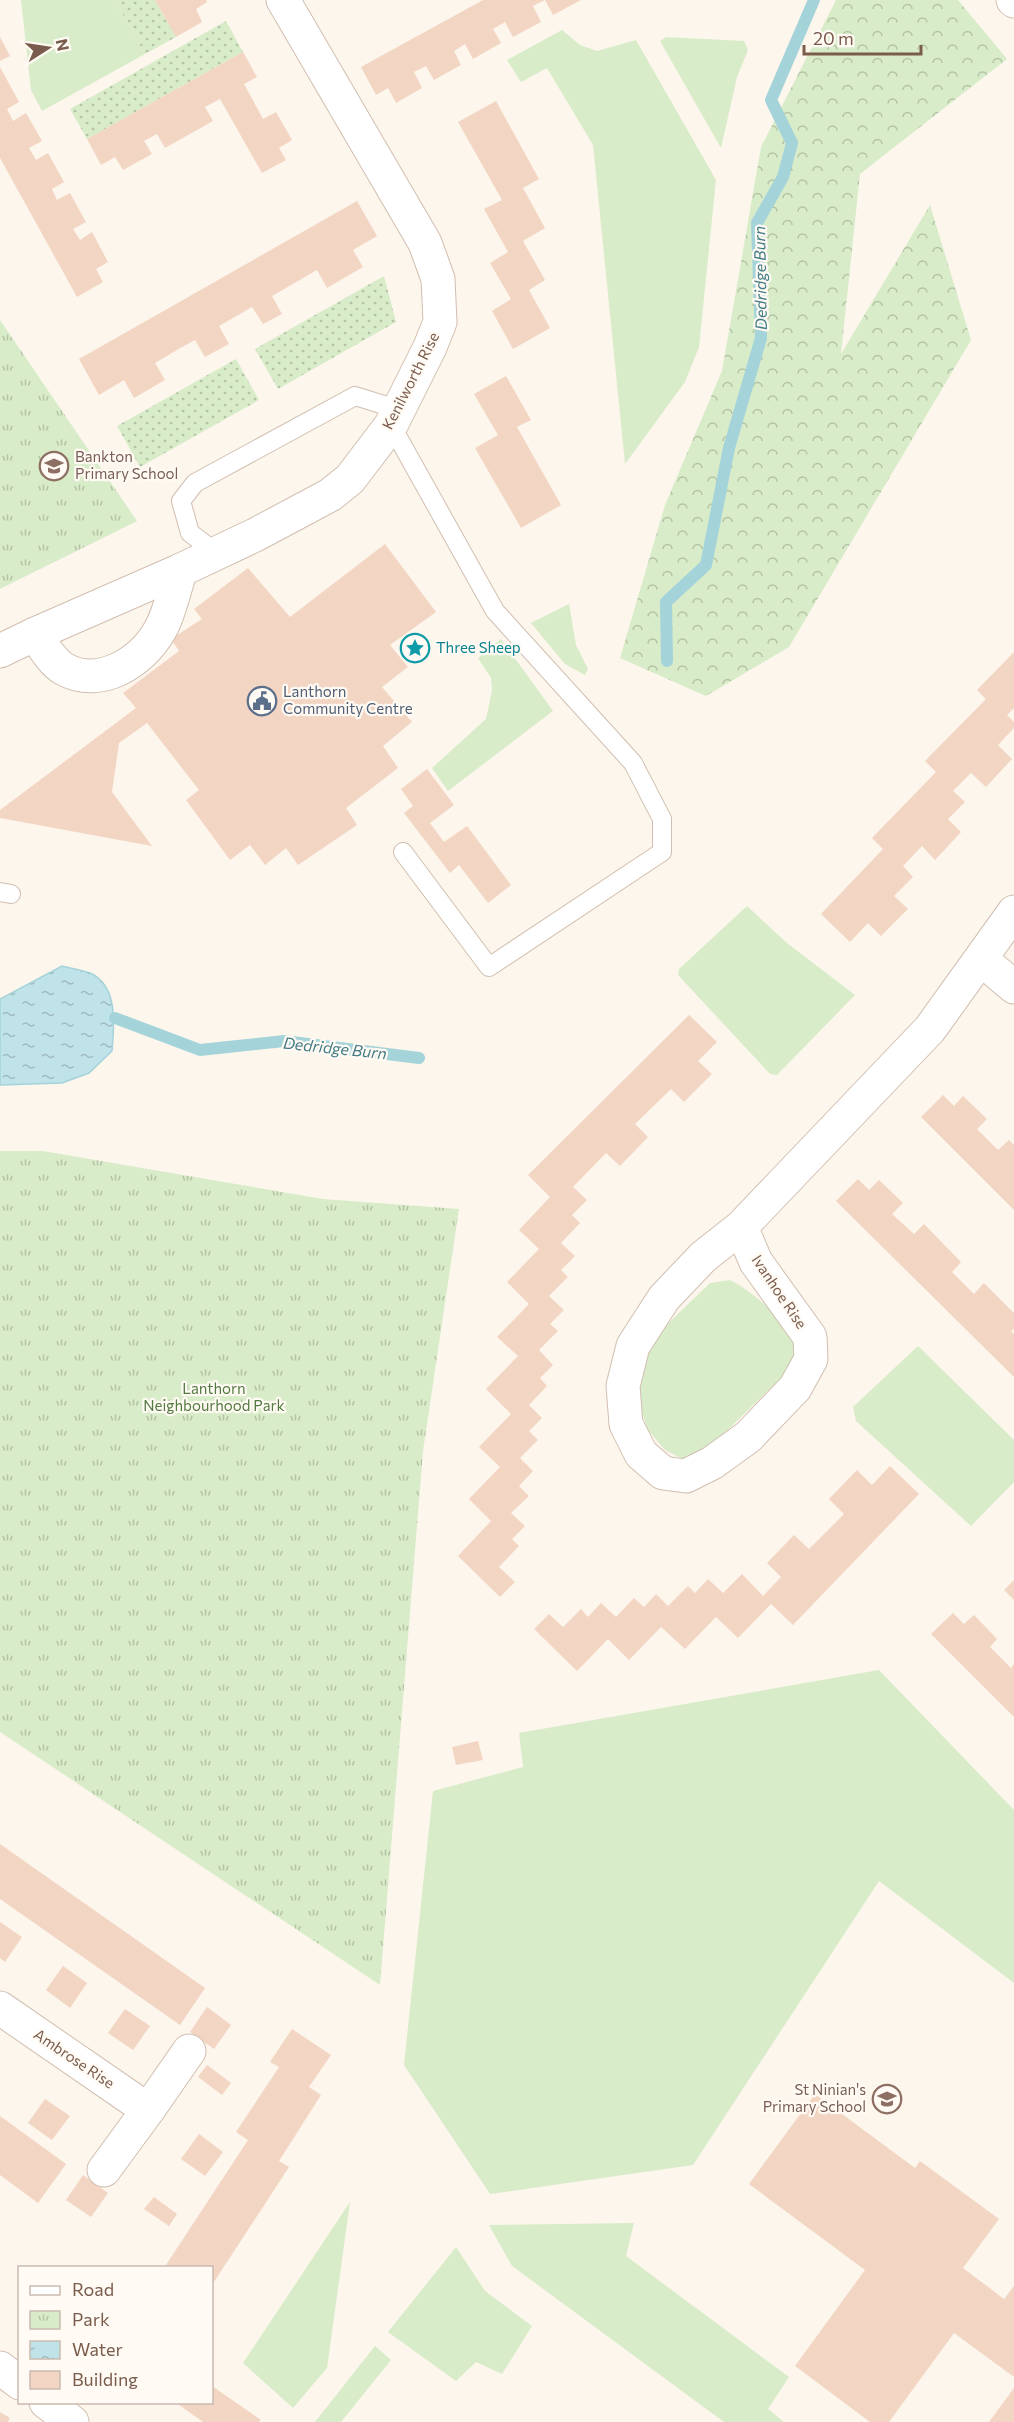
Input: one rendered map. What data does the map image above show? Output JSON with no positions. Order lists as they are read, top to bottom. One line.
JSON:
{"streets":{"street":["Kenilworth Rise","Ivanhoe Rise","Ambrose Rise"]},"water":["Dedridge Burn"],"parks":["Lanthorn Neighbourhood Park"],"places":{"school or university":["Bankton Primary School","St Ninian's Primary School"],"place":["Three Sheep"],"public building":["Lanthorn Community Centre"]},"legend":["Road","Park","Water","Building"],"scale_bar":"20 m","north":"right"}
